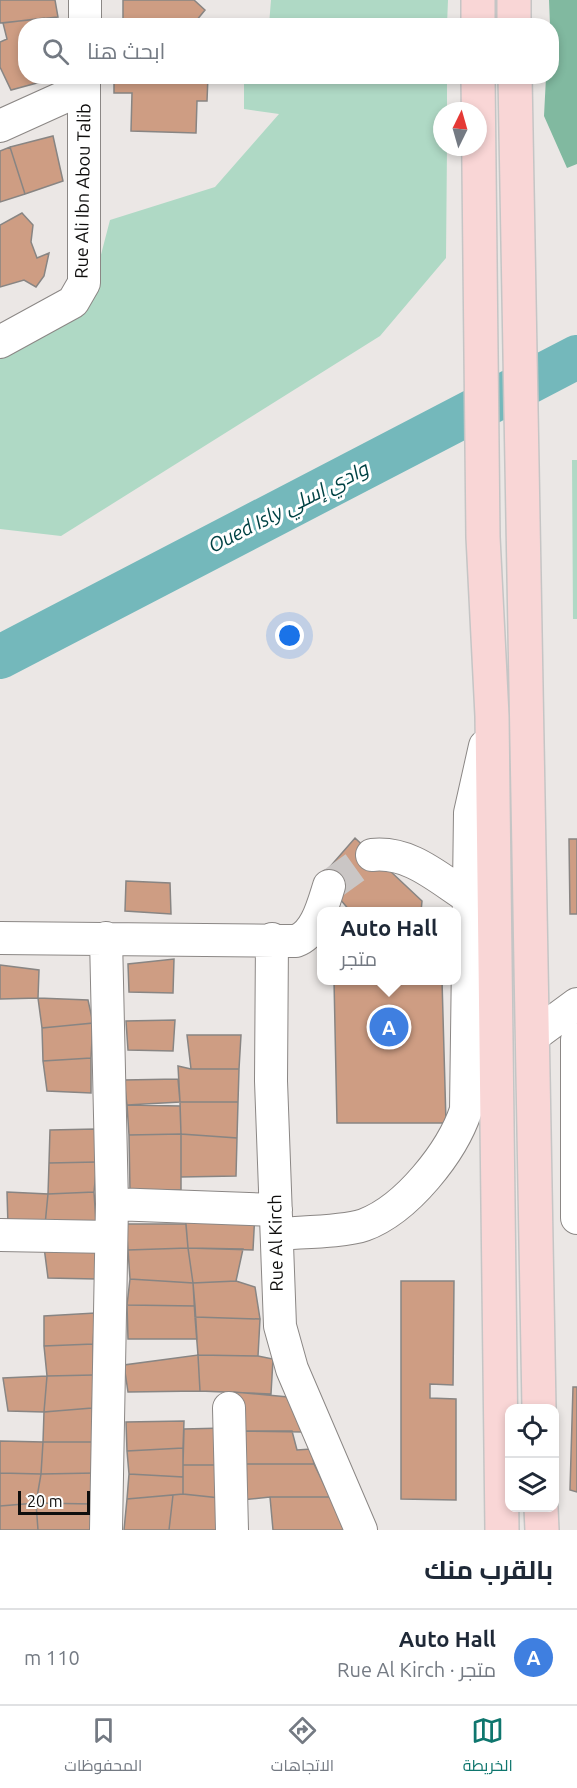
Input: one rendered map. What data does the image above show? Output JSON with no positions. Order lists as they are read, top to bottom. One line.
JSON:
{"streets":{"street":["Rue Ali Ibn Abou Talib","Rue Al Kirch"]},"water":["Oued Isly وادي إسلي"],"scale_bar":"20 m","north":"top","page":{"search":"ابحث هنا","popup":["Auto Hall","متجر"],"pins":"A","scale":"20 m","heading":"بالقرب منك","list":[{"mark":"A","name":"Auto Hall","note":"متجر · Rue Al Kirch","value":"110 m"}],"nav":["الخريطة","الاتجاهات","المحفوظات"]}}
